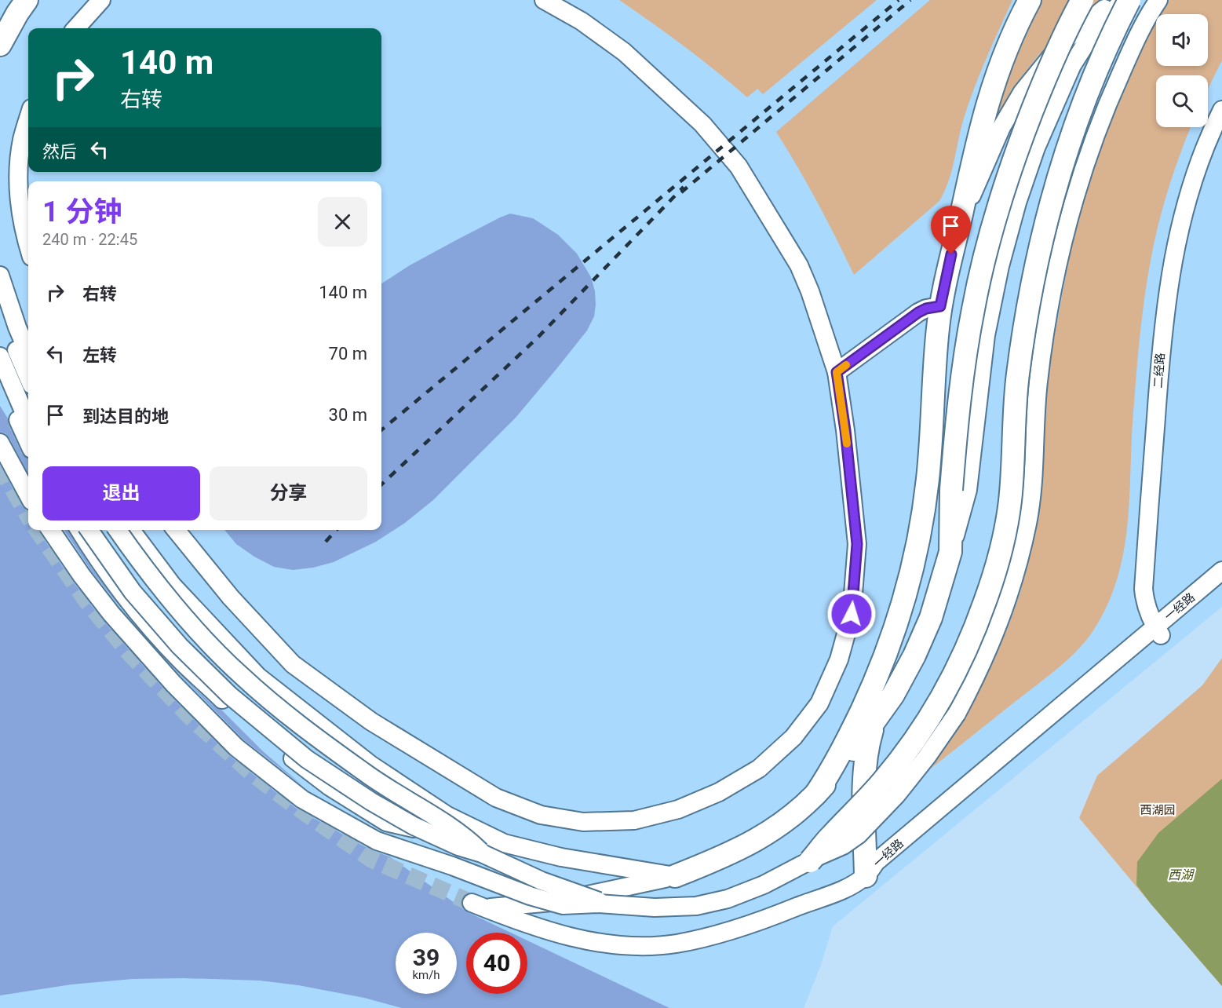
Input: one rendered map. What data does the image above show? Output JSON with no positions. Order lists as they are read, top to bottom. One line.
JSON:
{"streets":{"street":["二经路","一经路"]},"crossings":[["二经路","一经路"]],"water":["西湖"],"parks":["西湖园"],"page":{"turn":["140 m","右转"],"then":"然后","heading":["1 分钟","240 m · 22:45"],"list":[{"name":"右转","value":"140 m"},{"name":"左转","value":"70 m"},{"name":"到达目的地","value":"30 m"}],"buttons":["退出","分享"],"speed":"39 km/h","limit":"40"}}
